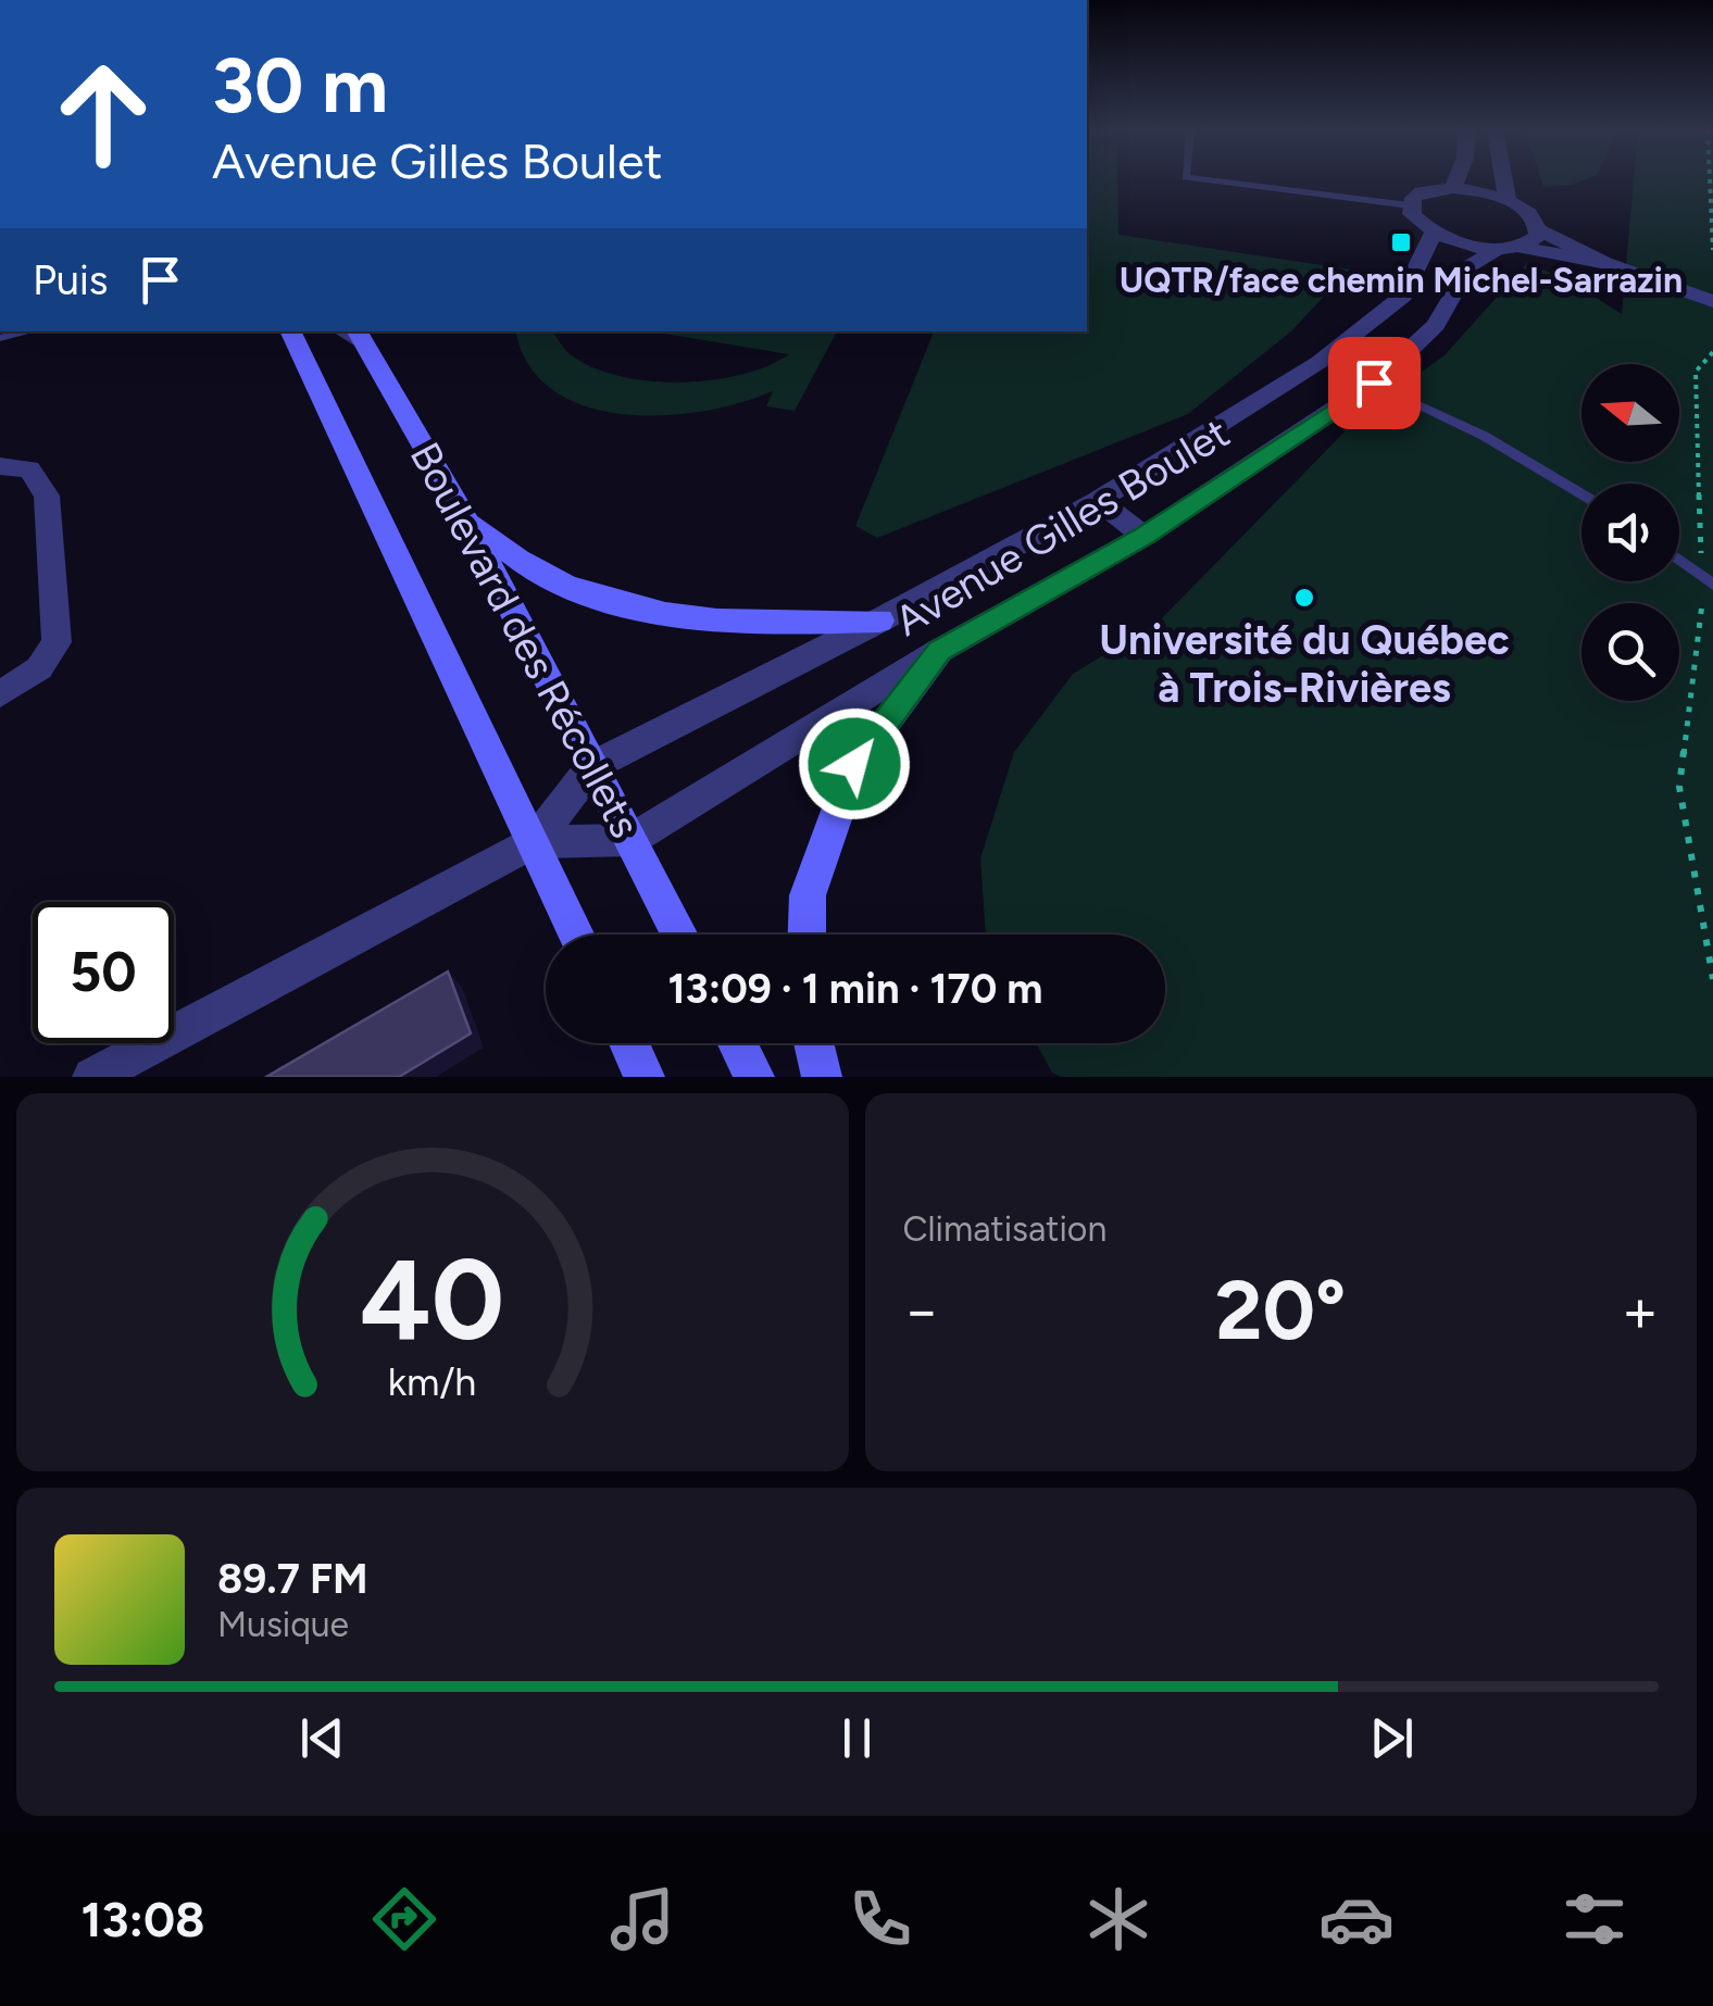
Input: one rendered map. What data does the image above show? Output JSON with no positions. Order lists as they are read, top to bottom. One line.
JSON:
{"streets":{"main road":["Boulevard des Récollets"],"street":["Avenue Gilles Boulet"]},"crossings":[["Avenue Gilles Boulet","Boulevard des Récollets"]],"places":{"transit":["UQTR/face chemin Michel-Sarrazin"],"other":["Université du Québec à Trois-Rivières"]},"north":"left","page":{"turn":["30 m","Avenue Gilles Boulet"],"then":"Puis","limit":"50","trip":"13:09 · 1 min · 170 m","tile":"Climatisation","heat":["−","20°","+"],"song":["89.7 FM","Musique"],"tabs":"13:08","gauge":["40","km/h"]}}
